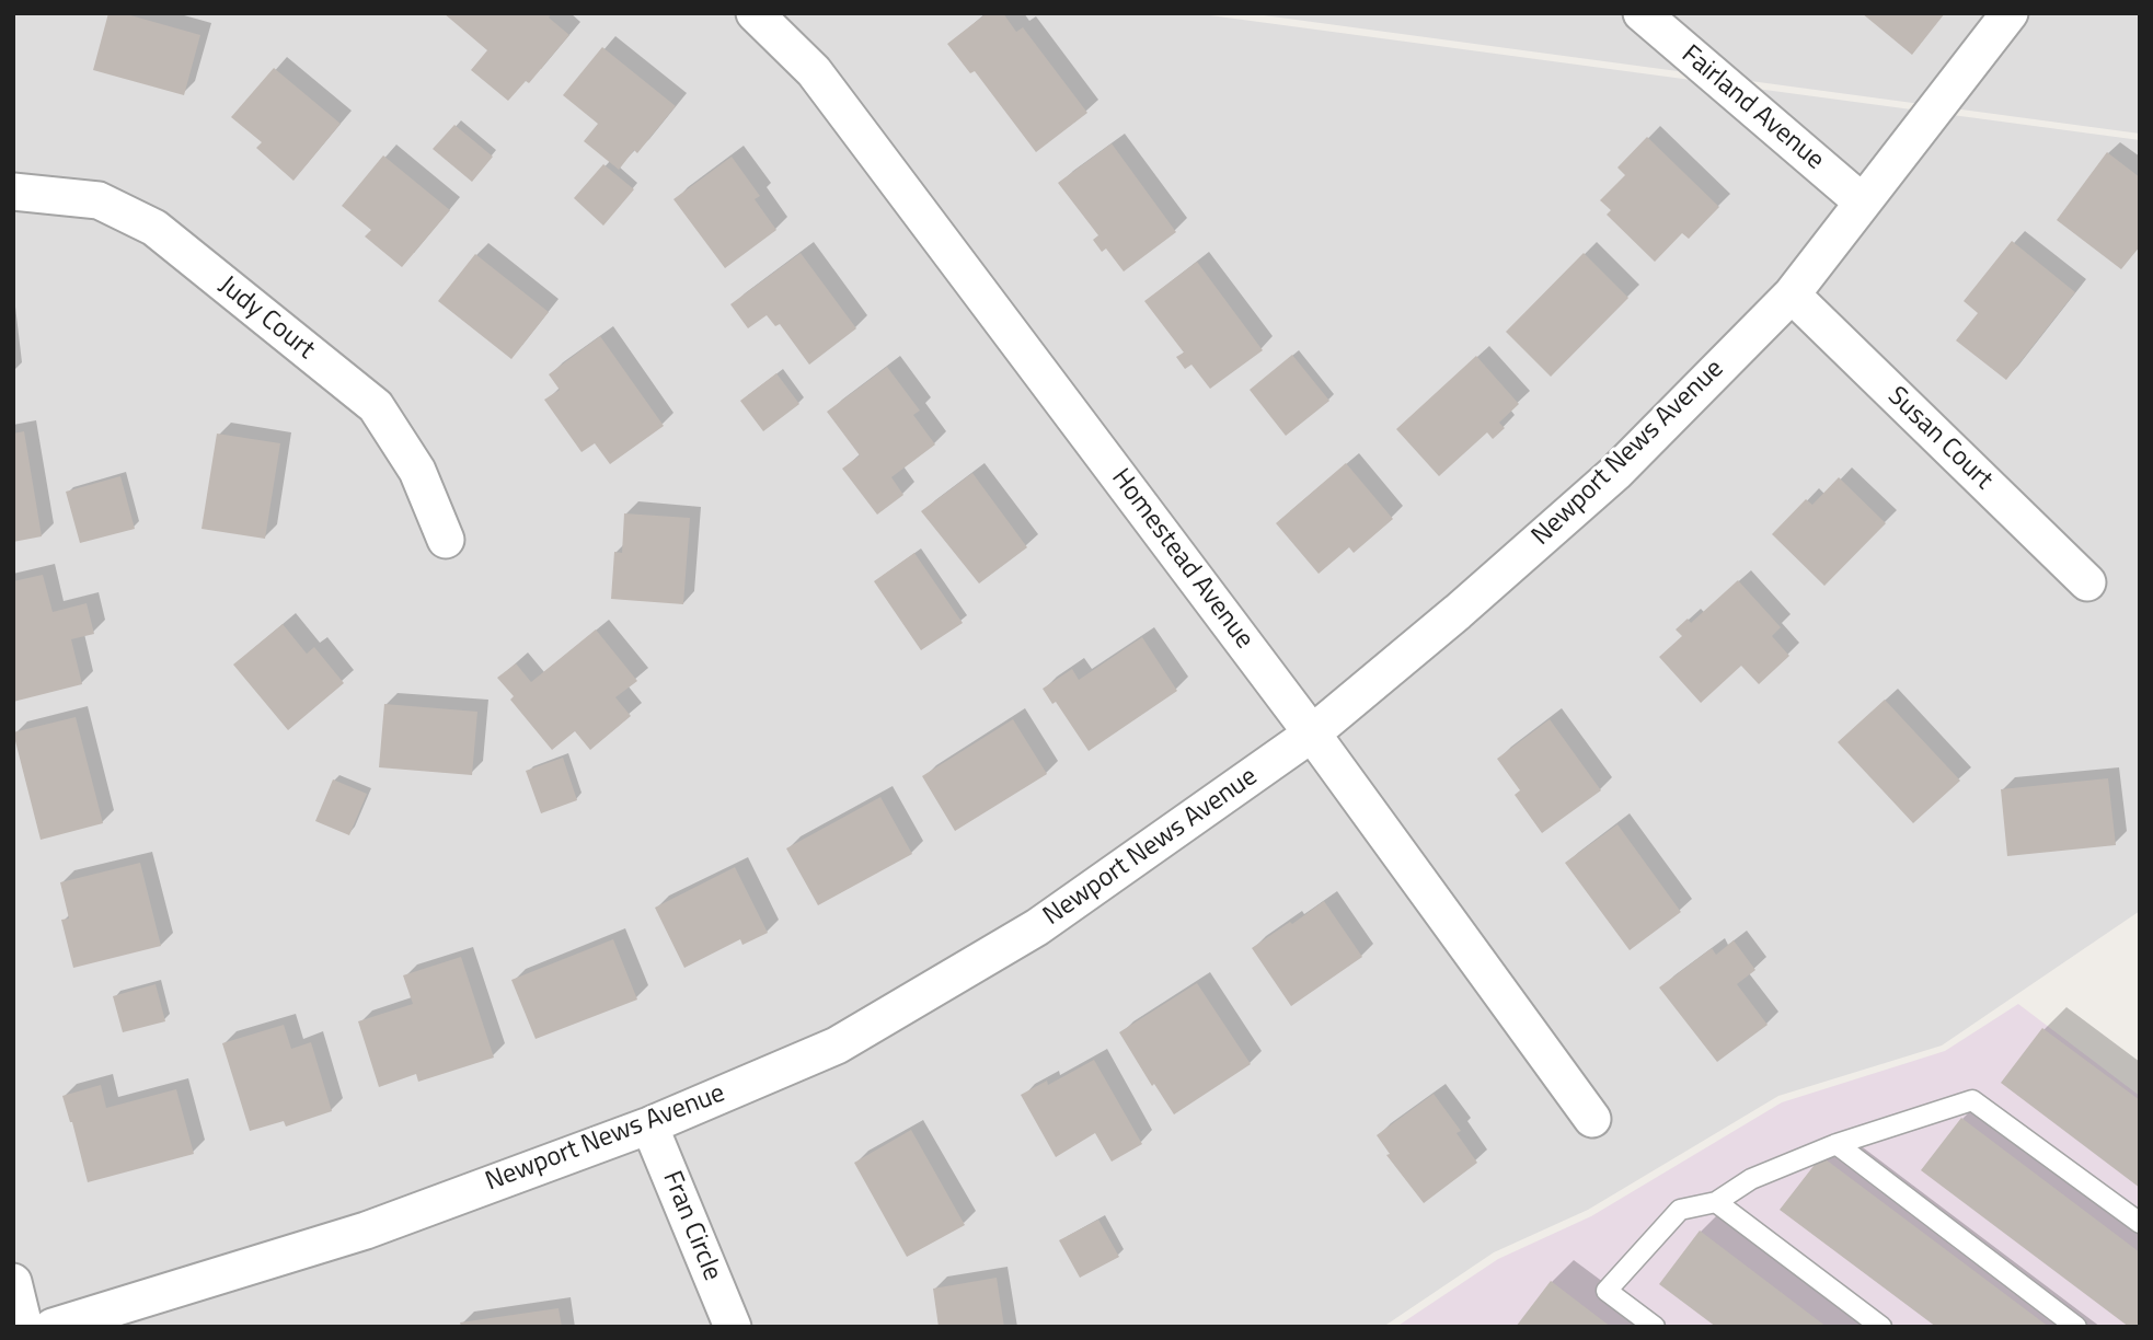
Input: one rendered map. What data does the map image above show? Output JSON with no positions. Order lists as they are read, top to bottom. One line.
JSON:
{"streets":{"street":["Fairland Avenue","Judy Court","Susan Court","Newport News Avenue","Homestead Avenue","Fran Circle"]},"crossings":[["Fairland Avenue","Newport News Avenue"],["Susan Court","Newport News Avenue"],["Newport News Avenue","Homestead Avenue"],["Newport News Avenue","Fran Circle"]]}
